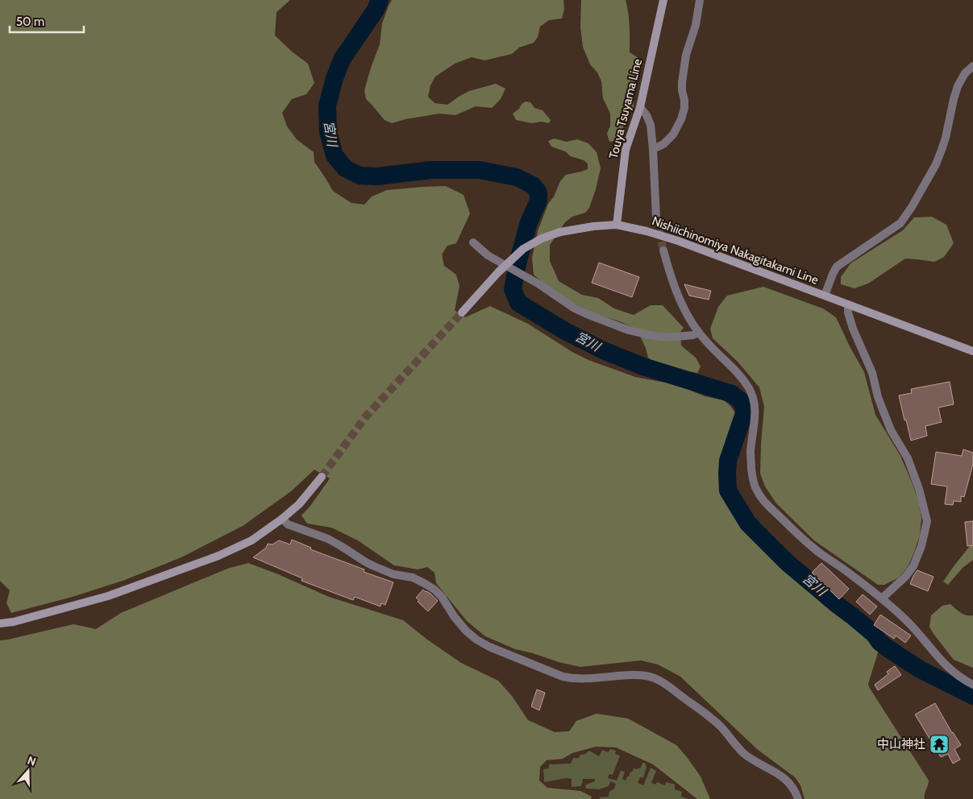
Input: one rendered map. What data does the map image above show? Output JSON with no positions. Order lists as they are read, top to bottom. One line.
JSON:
{"streets":{"main road":["Touya Tsuyama Line","Nishiichinomiya Nakagitakami Line"]},"crossings":[["Touya Tsuyama Line","Nishiichinomiya Nakagitakami Line"]],"water":["宮川"],"places":{"temple":["中山神社"]},"scale_bar":"50 m","north":"top"}
